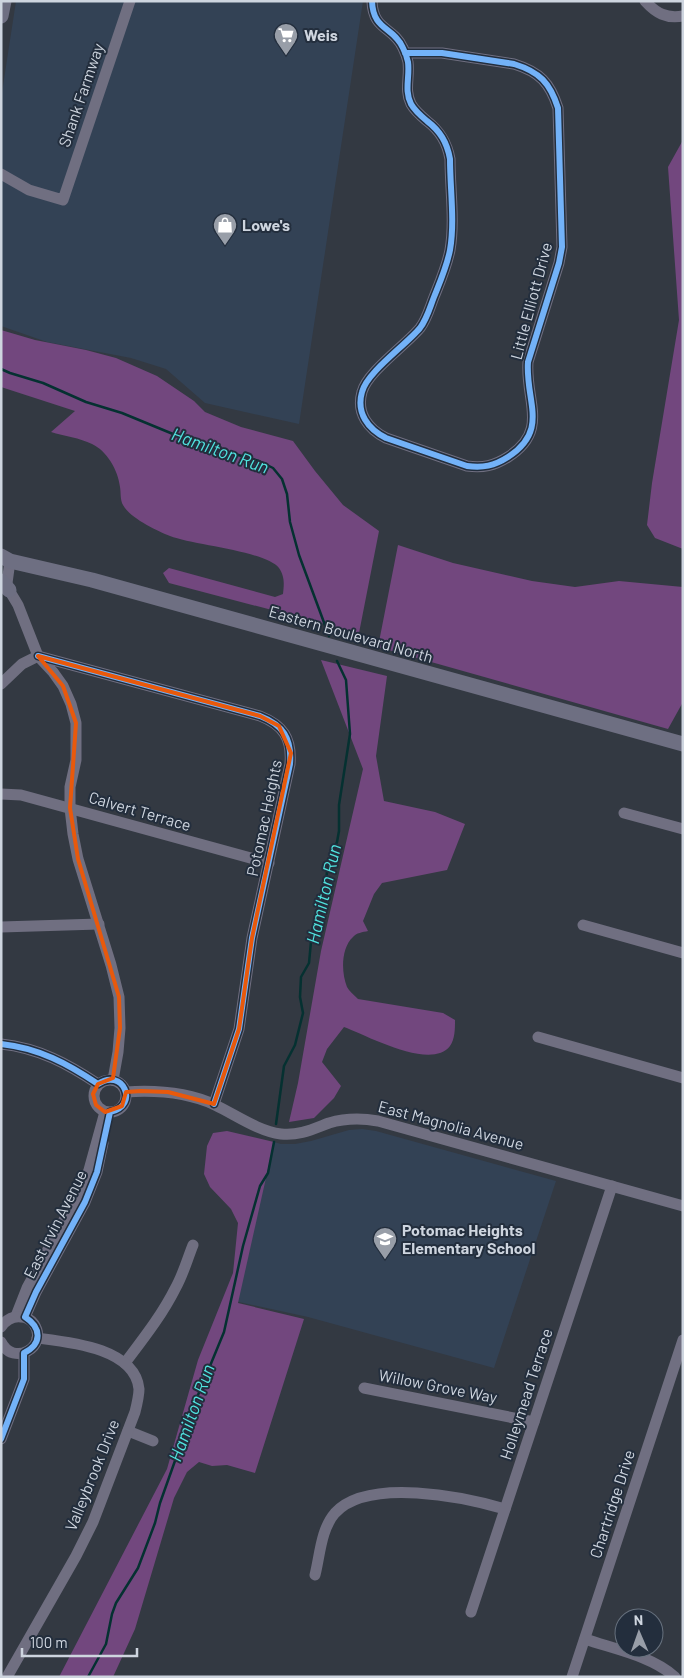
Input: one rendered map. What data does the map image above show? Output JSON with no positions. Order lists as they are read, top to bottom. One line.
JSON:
{"streets":{"main road":["Eastern Boulevard North"],"street":["Shank Farmway","Little Elliott Drive","Calvert Terrace","Potomac Heights","East Magnolia Avenue","East Irvin Avenue","Willow Grove Way","Holleymead Terrace","Valleybrook Drive","Chartridge Drive"]},"crossings":[["Calvert Terrace","Potomac Heights"],["Potomac Heights","East Magnolia Avenue"],["East Magnolia Avenue","East Irvin Avenue"],["East Magnolia Avenue","Holleymead Terrace"],["Willow Grove Way","Holleymead Terrace"]],"water":["Hamilton Run"],"places":{"supermarket":["Weis"],"shop":["Lowe's"],"school or university":["Potomac Heights Elementary School"]},"scale_bar":"100 m","north":"top"}
